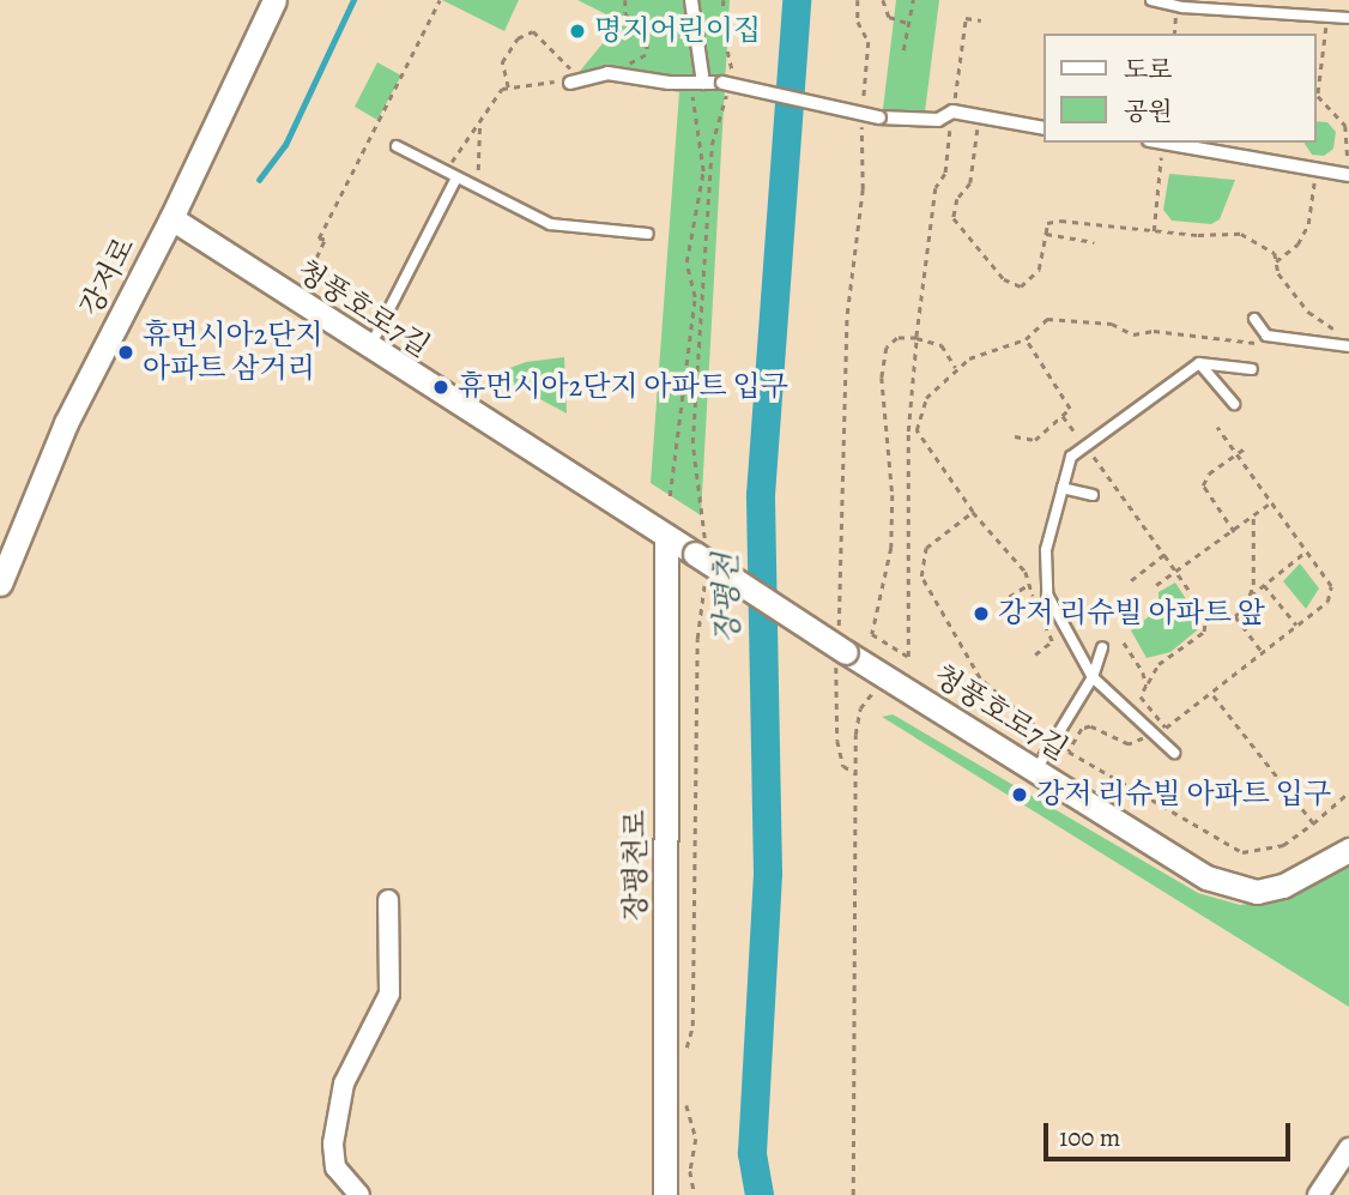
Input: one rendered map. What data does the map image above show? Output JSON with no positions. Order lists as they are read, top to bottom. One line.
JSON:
{"streets":{"street":["강저로","청풍호로7길","장평천로"]},"crossings":[["강저로","청풍호로7길"],["청풍호로7길","장평천로"]],"water":["장평천"],"places":["명지어린이집","휴먼시아2단지 아파트 삼거리","휴먼시아2단지 아파트 입구","강저 리슈빌 아파트 앞","강저 리슈빌 아파트 입구"],"legend":["도로","공원"],"scale_bar":"100 m"}
